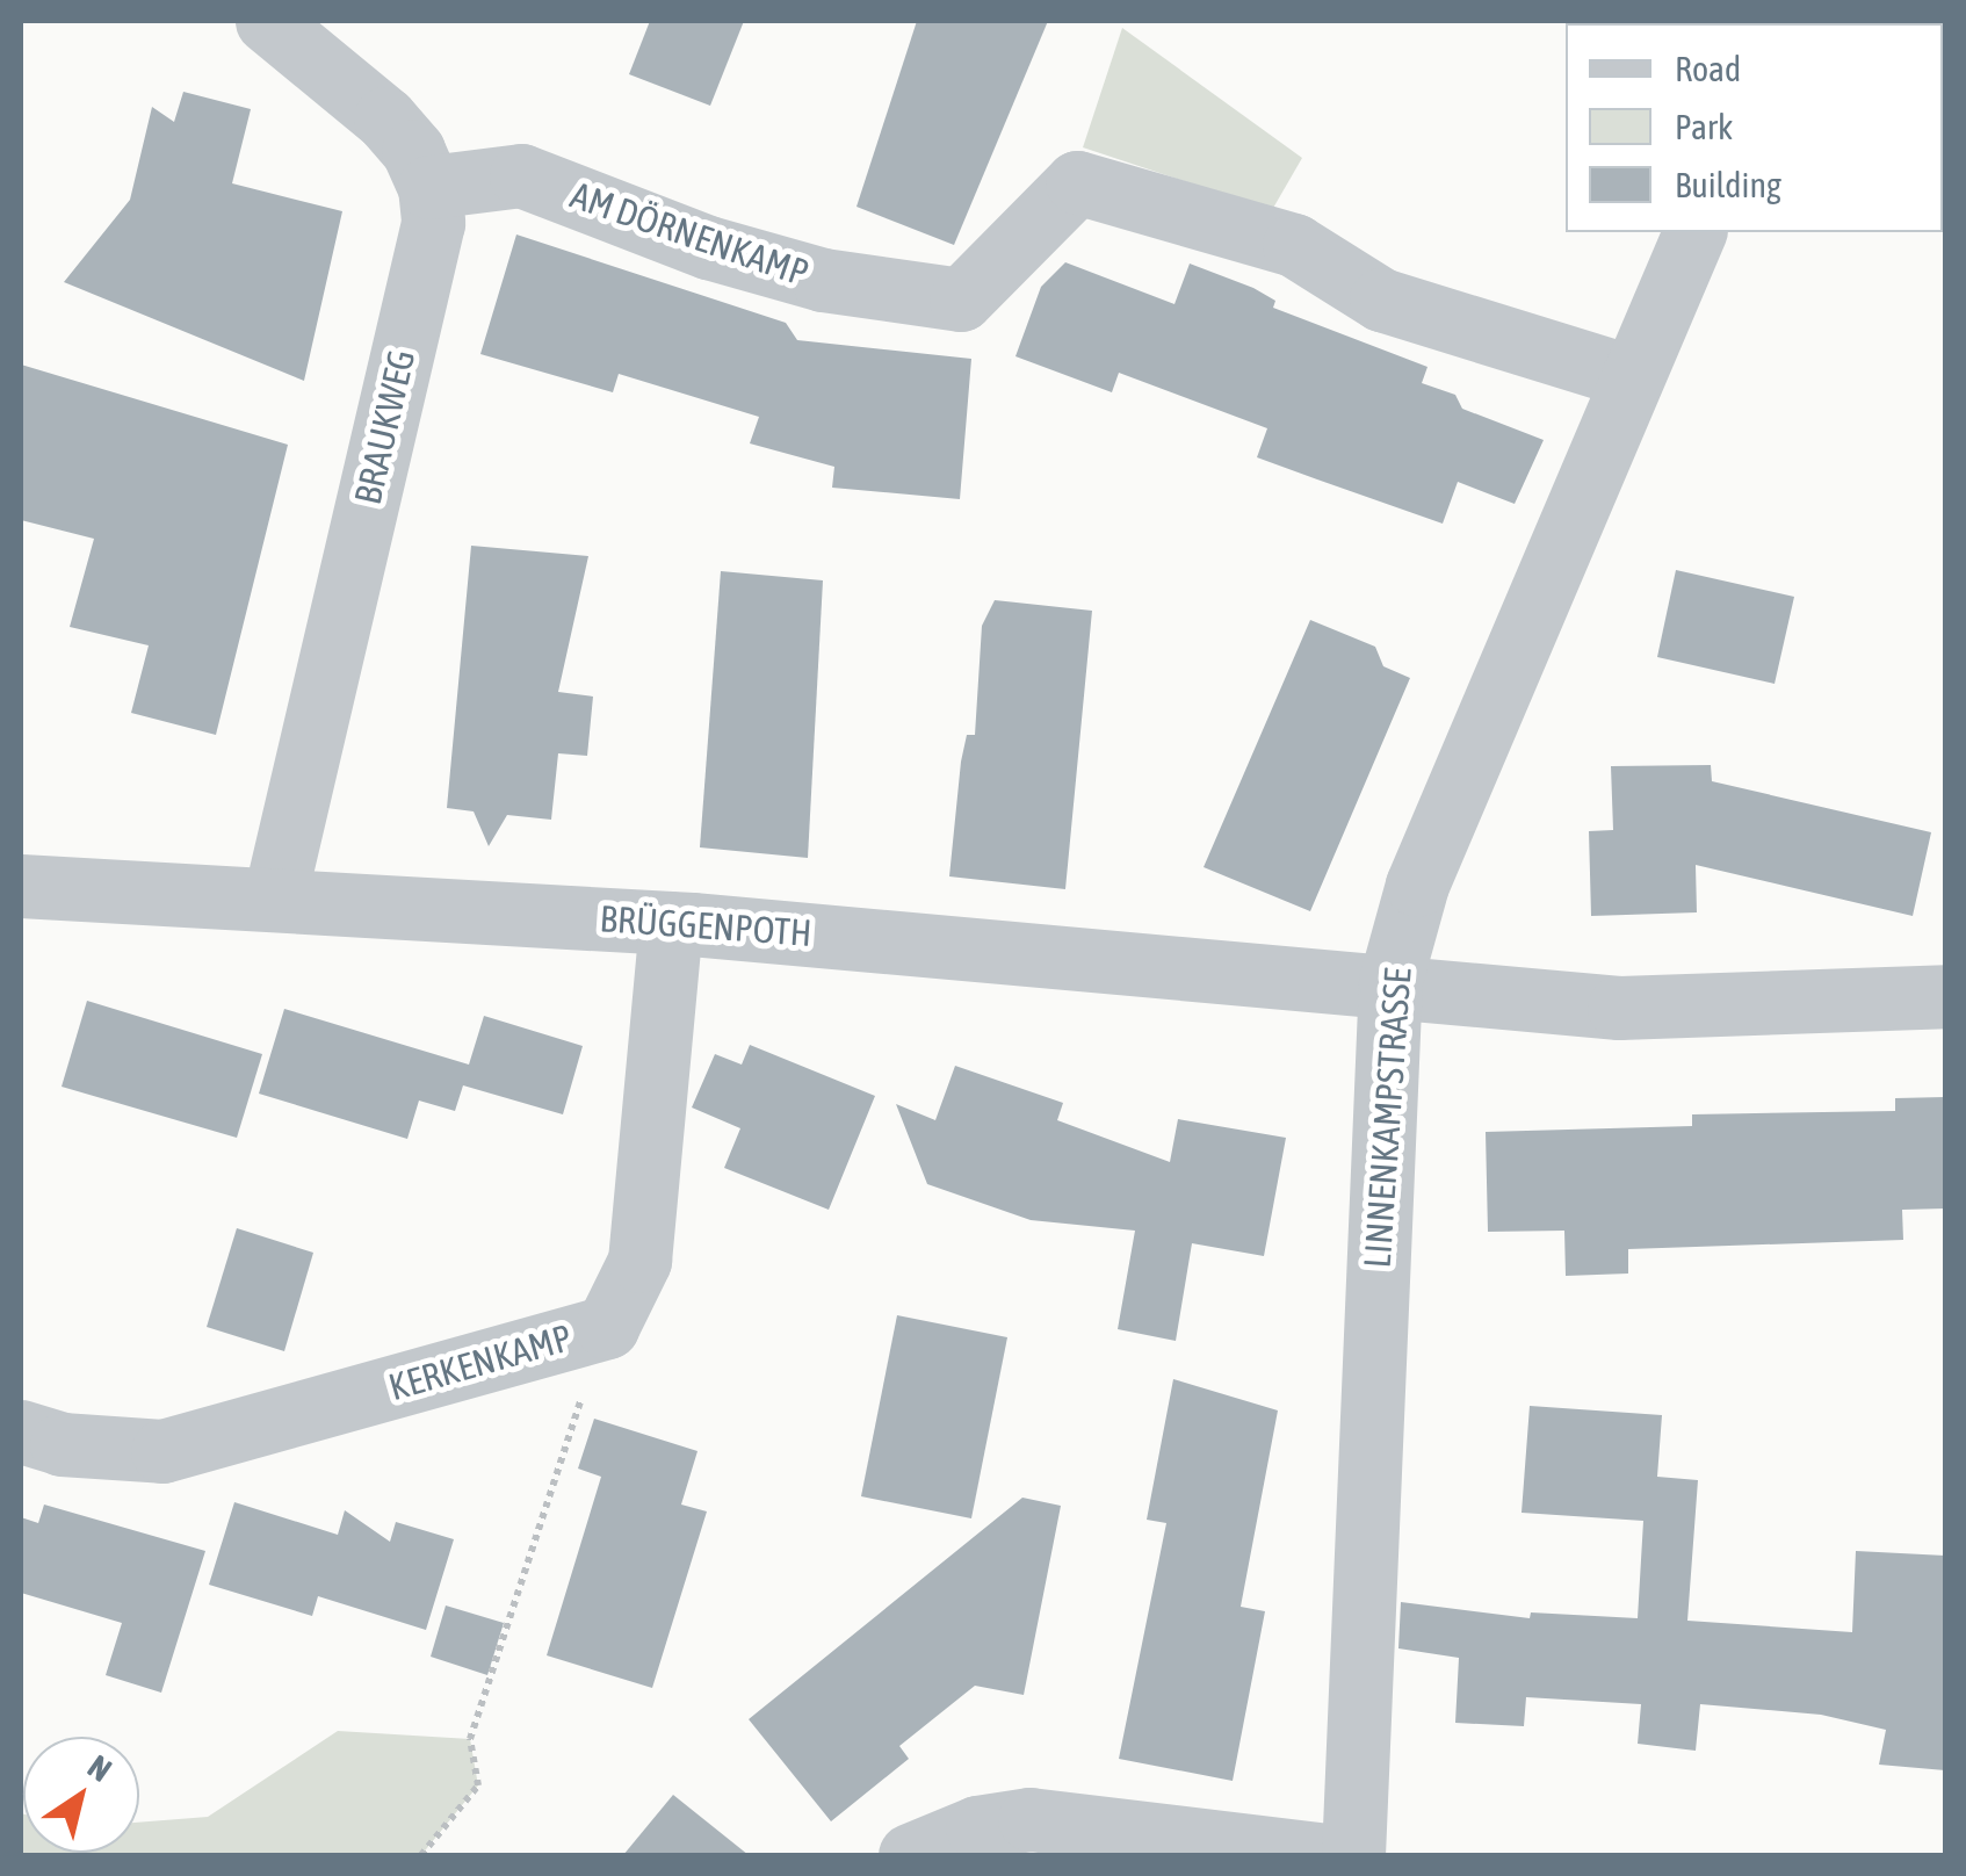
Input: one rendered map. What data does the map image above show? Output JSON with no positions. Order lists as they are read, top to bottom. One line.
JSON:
{"streets":{"street":["AM DÖRNENKAMP","BRAUKWEG","BRÜGGENPOTH","LINNENKAMPSTRASSE","KERKENKAMP"]},"crossings":[["AM DÖRNENKAMP","BRAUKWEG"],["AM DÖRNENKAMP","LINNENKAMPSTRASSE"],["BRAUKWEG","BRÜGGENPOTH"],["BRÜGGENPOTH","LINNENKAMPSTRASSE"],["BRÜGGENPOTH","KERKENKAMP"]],"legend":["Road","Park","Building"],"north":"top right"}
